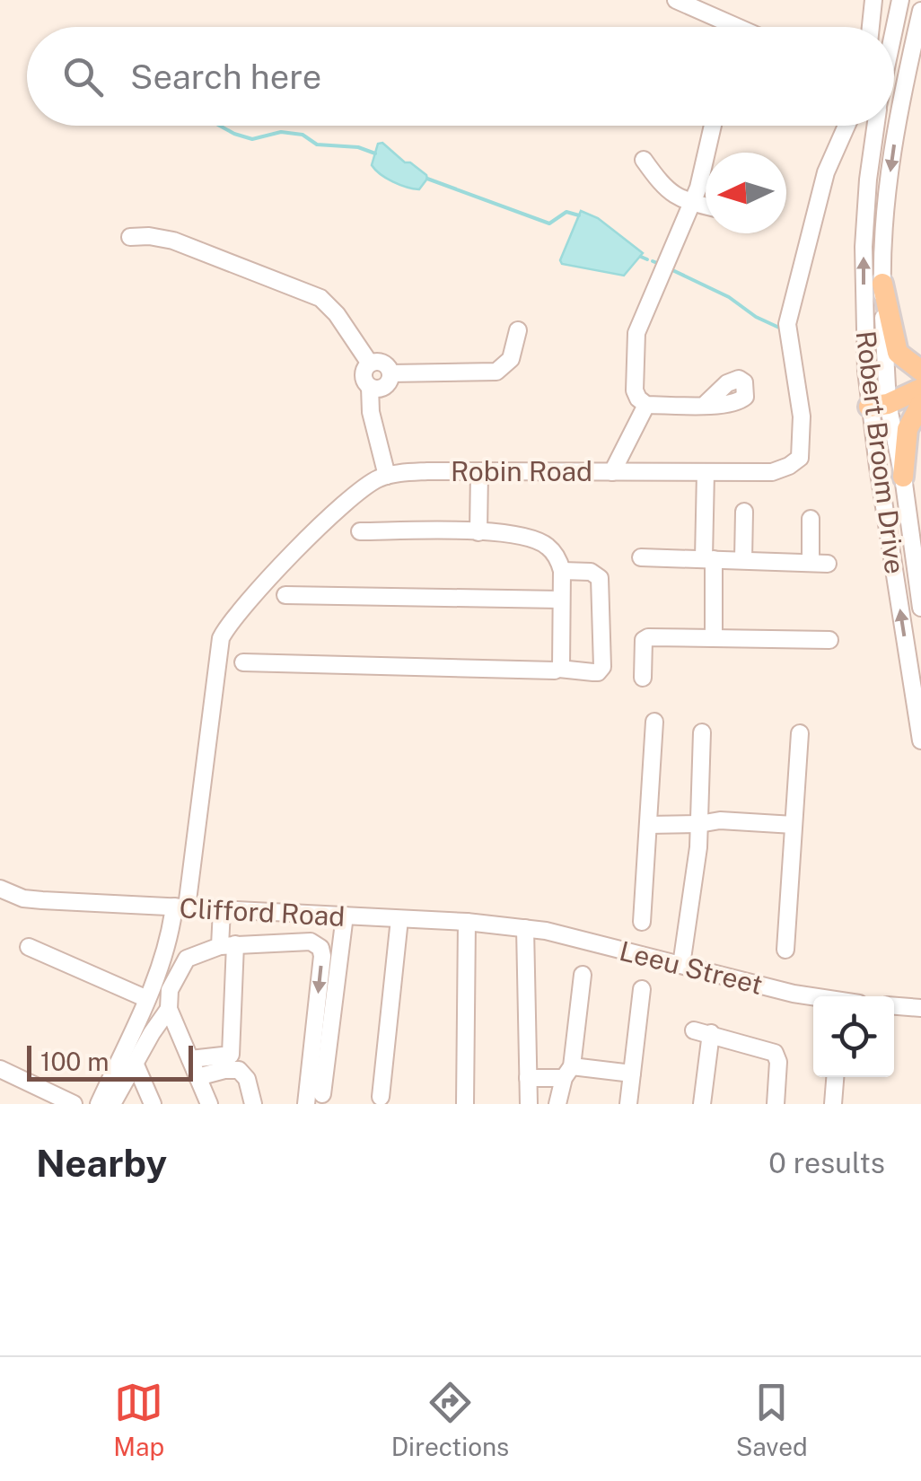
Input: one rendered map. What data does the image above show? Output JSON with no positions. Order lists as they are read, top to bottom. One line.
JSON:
{"streets":{"street":["Robert Broom Drive","Robin Road","Clifford Road","Leeu Street"]},"crossings":[["Robin Road","Clifford Road"],["Clifford Road","Leeu Street"]],"scale_bar":"100 m","north":"left","page":{"search":"Search here","scale":"100 m","heading":["Nearby","0 results"],"nav":["Map","Directions","Saved"]}}
